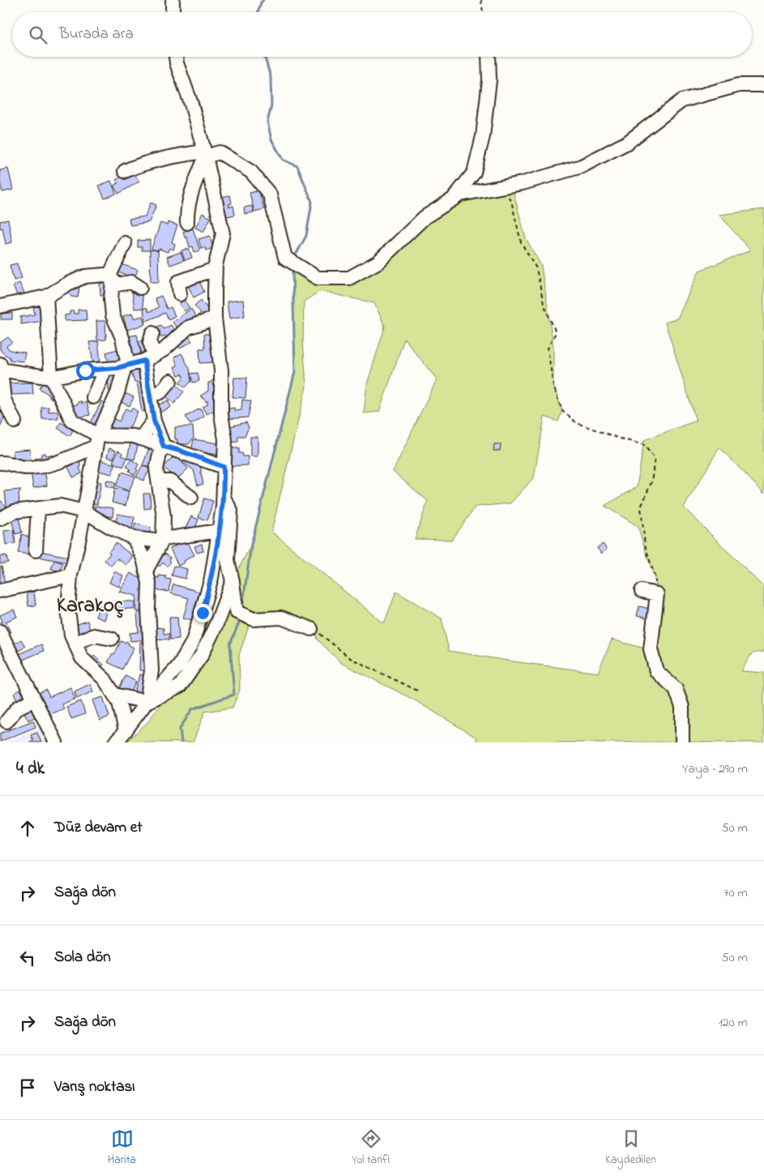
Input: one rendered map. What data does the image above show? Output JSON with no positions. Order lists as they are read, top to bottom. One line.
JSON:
{"districts":["Karakoç"],"page":{"search":"Burada ara","heading":["4 dk","Yaya · 290 m"],"list":[["Düz devam et","50 m"],["Sağa dön","70 m"],["Sola dön","50 m"],["Sağa dön","120 m"],"Varış noktası"],"nav":["Harita","Yol tarifi","Kaydedilen"]}}
